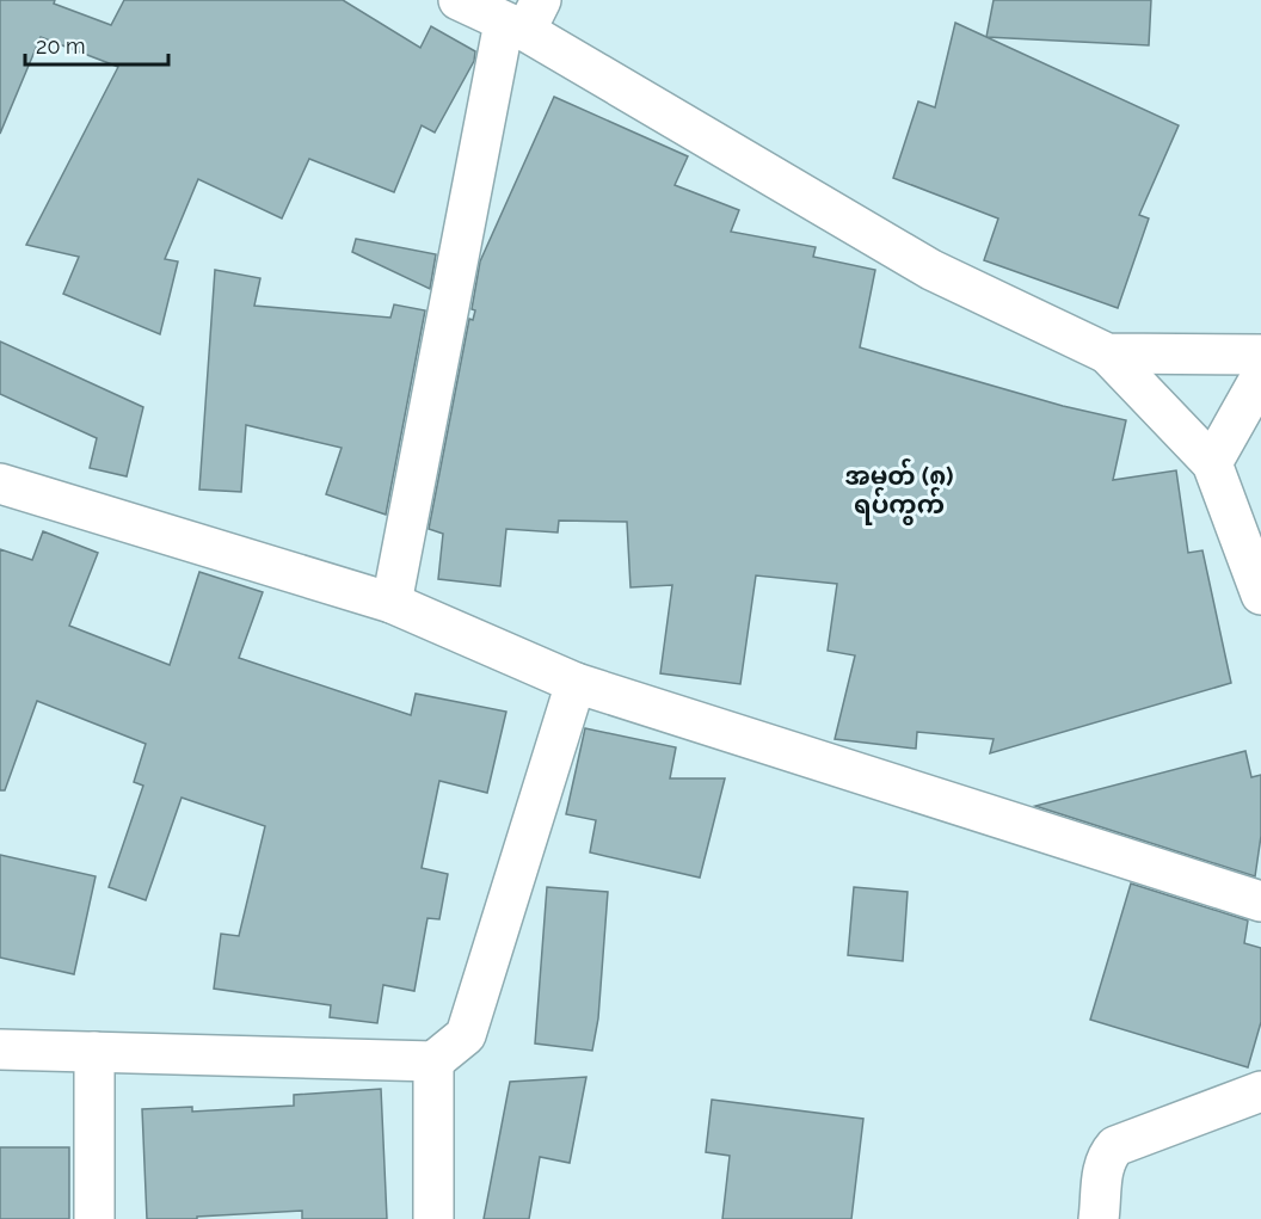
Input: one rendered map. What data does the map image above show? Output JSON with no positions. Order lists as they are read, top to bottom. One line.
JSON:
{"districts":["အမှတ် (၈) ရပ်ကွက်"],"scale_bar":"20 m"}
